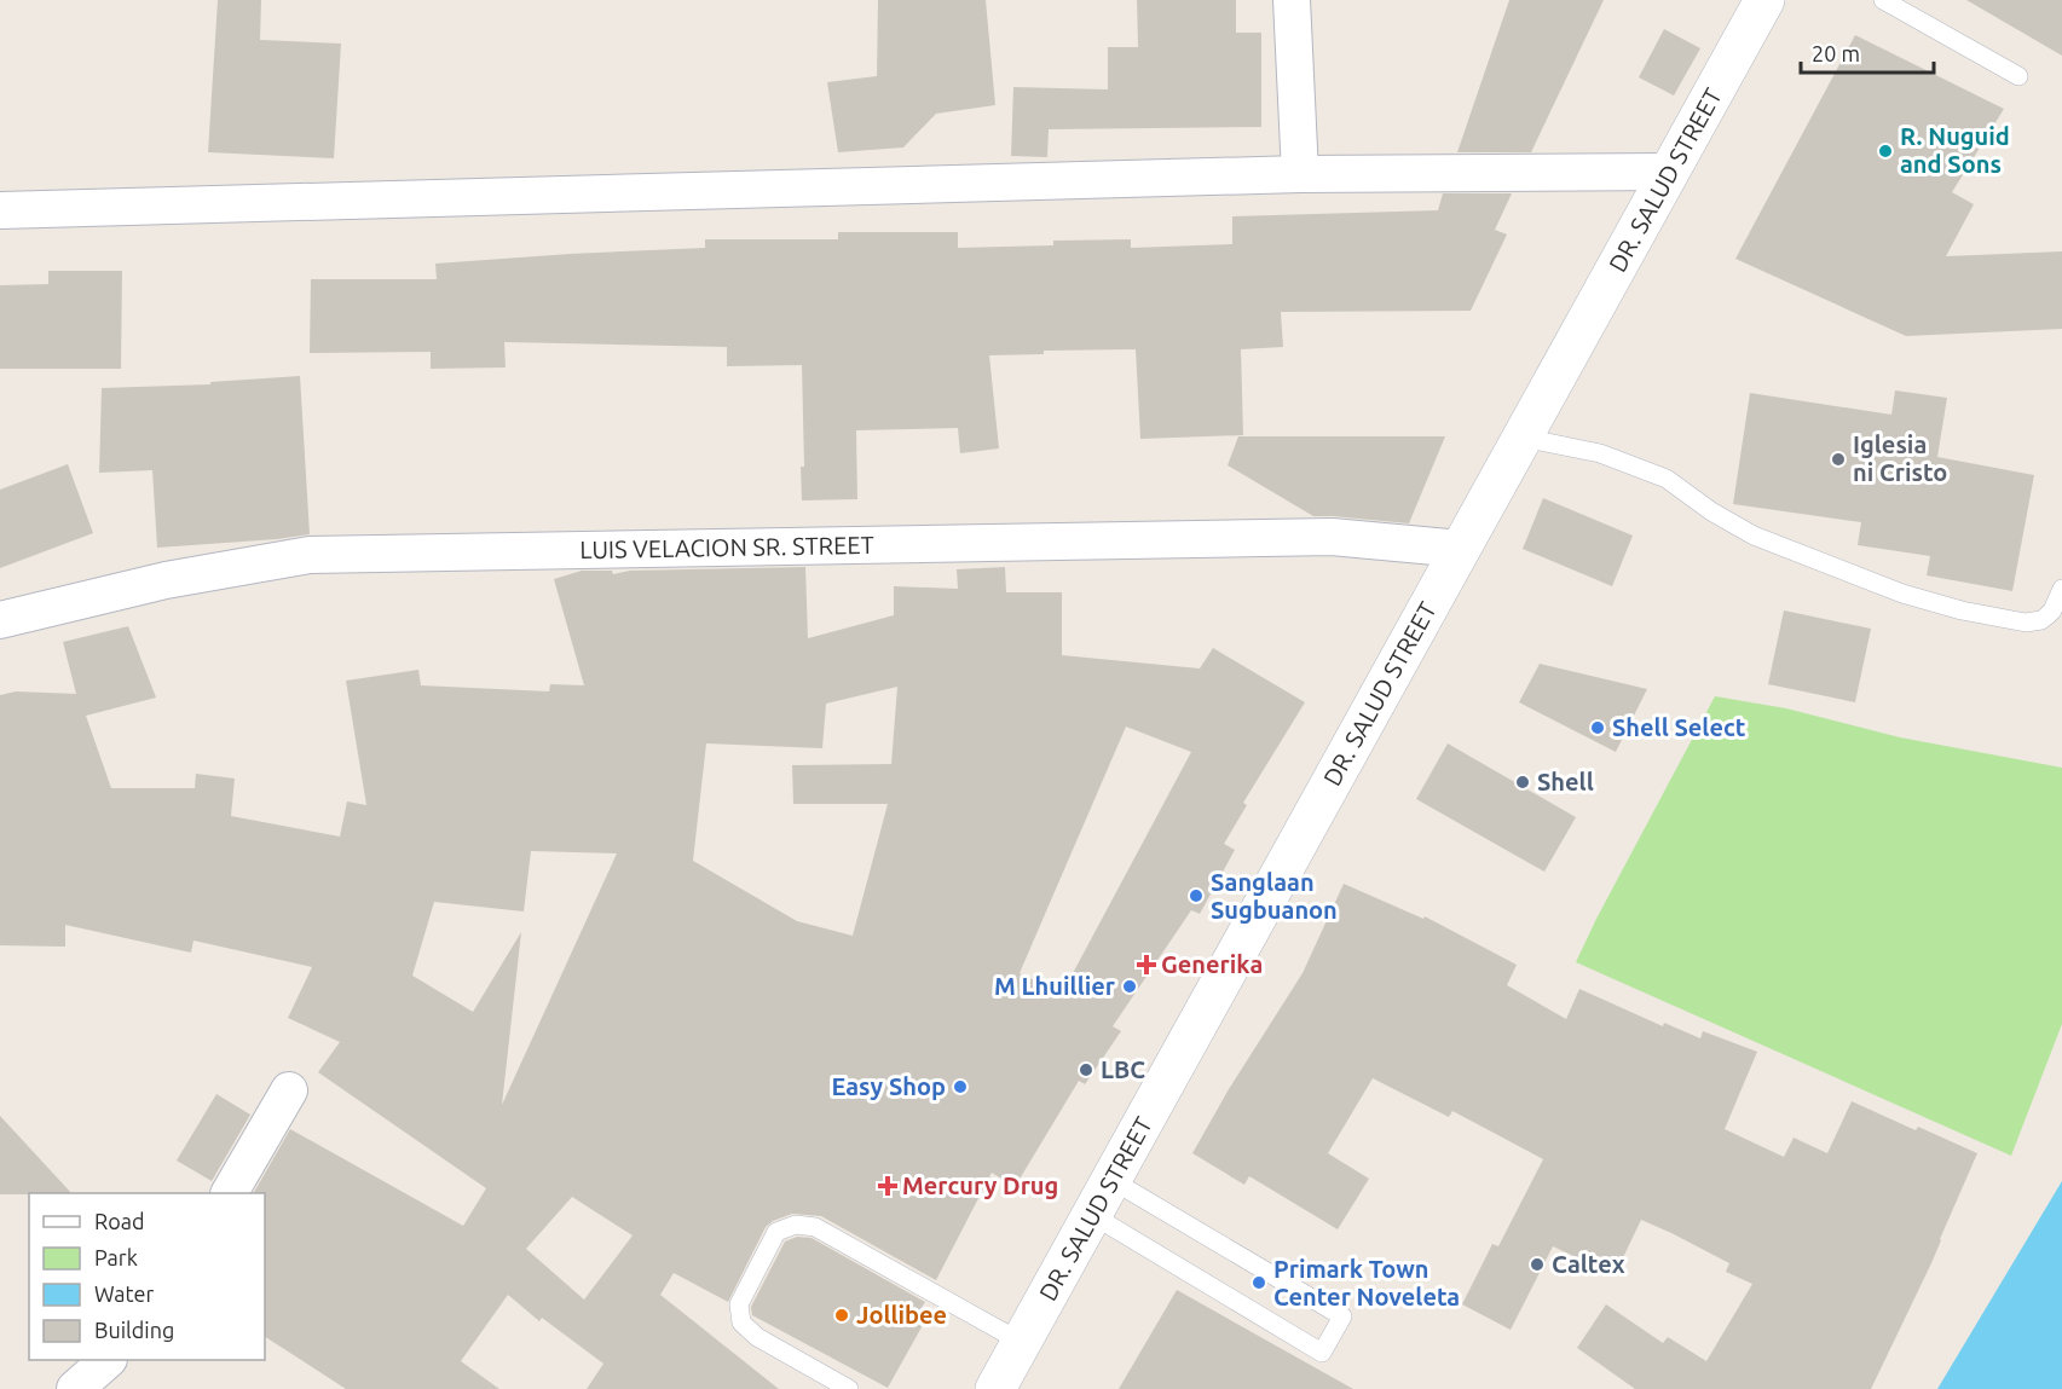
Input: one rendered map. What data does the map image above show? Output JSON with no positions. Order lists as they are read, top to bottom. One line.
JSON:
{"streets":{"main road":["DR. SALUD STREET"],"street":["LUIS VELACION SR. STREET"]},"crossings":[["DR. SALUD STREET","LUIS VELACION SR. STREET"]],"places":{"other":["R. Nuguid and Sons","Iglesia ni Cristo","Shell Select","Shell","Sanglaan Sugbuanon","M Lhuillier","LBC","Easy Shop","Caltex","Primark Town Center Noveleta","Jollibee"],"health":["Generika","Mercury Drug"]},"legend":["Road","Park","Water","Building"],"scale_bar":"20 m"}
